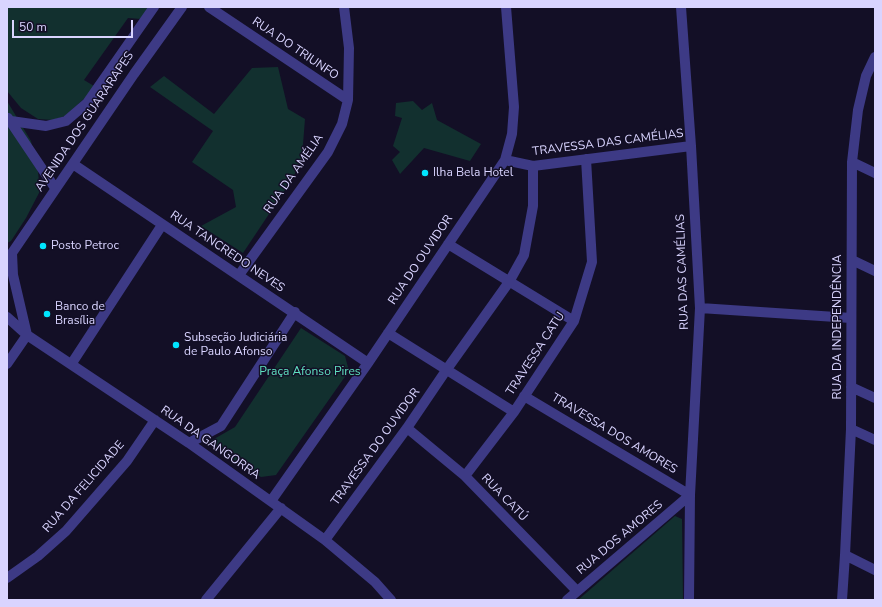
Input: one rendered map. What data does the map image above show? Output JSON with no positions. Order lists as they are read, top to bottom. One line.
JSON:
{"streets":{"street":["RUA DO TRIUNFO","AVENIDA DOS GUARARAPES","TRAVESSA DAS CAMÉLIAS","RUA DA AMÉLIA","RUA TANCREDO NEVES","RUA DO OUVIDOR","RUA DAS CAMÉLIAS","RUA DA INDEPENDÊNCIA","TRAVESSA CATU","TRAVESSA DOS AMORES","RUA DA GANGORRA","TRAVESSA DO OUVIDOR","RUA DA FELICIDADE","RUA CATÚ","RUA DOS AMORES"]},"crossings":[["RUA DO TRIUNFO","RUA DA AMÉLIA"],["AVENIDA DOS GUARARAPES","RUA TANCREDO NEVES"],["TRAVESSA DAS CAMÉLIAS","RUA DO OUVIDOR"],["TRAVESSA DAS CAMÉLIAS","RUA DAS CAMÉLIAS"],["TRAVESSA DAS CAMÉLIAS","TRAVESSA CATU"],["TRAVESSA DAS CAMÉLIAS","TRAVESSA DO OUVIDOR"],["RUA DA AMÉLIA","RUA TANCREDO NEVES"],["RUA TANCREDO NEVES","RUA DO OUVIDOR"],["RUA DO OUVIDOR","RUA DA GANGORRA"],["RUA DAS CAMÉLIAS","TRAVESSA DOS AMORES"],["RUA DAS CAMÉLIAS","RUA DOS AMORES"],["TRAVESSA CATU","TRAVESSA DOS AMORES"],["TRAVESSA CATU","RUA CATÚ"],["TRAVESSA DOS AMORES","RUA DOS AMORES"],["RUA DA GANGORRA","TRAVESSA DO OUVIDOR"],["RUA DA GANGORRA","RUA DA FELICIDADE"],["TRAVESSA DO OUVIDOR","RUA CATÚ"],["RUA CATÚ","RUA DOS AMORES"]],"parks":["Praça Afonso Pires"],"places":["Ilha Bela Hotel","Posto Petroc","Banco de Brasília","Subseção Judiciária de Paulo Afonso"],"scale_bar":"50 m"}
